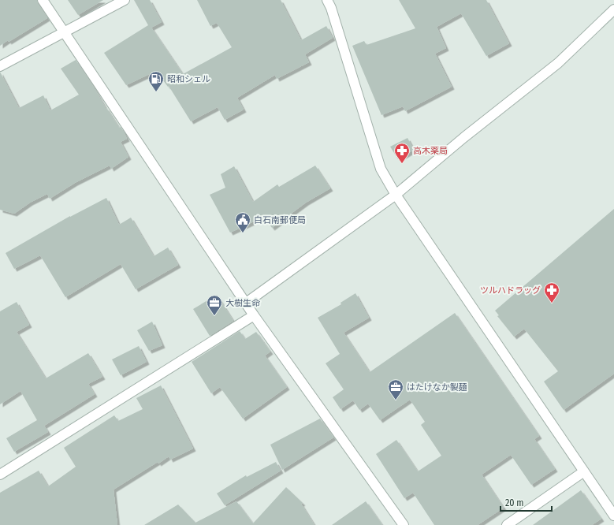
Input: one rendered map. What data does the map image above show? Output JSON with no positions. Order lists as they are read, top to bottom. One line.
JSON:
{"places":{"fuel station":["昭和シェル"],"pharmacy":["高木薬局","ツルハドラッグ"],"public building":["白石南郵便局"],"office":["大樹生命","はたけなか製麺"]},"scale_bar":"20 m"}
